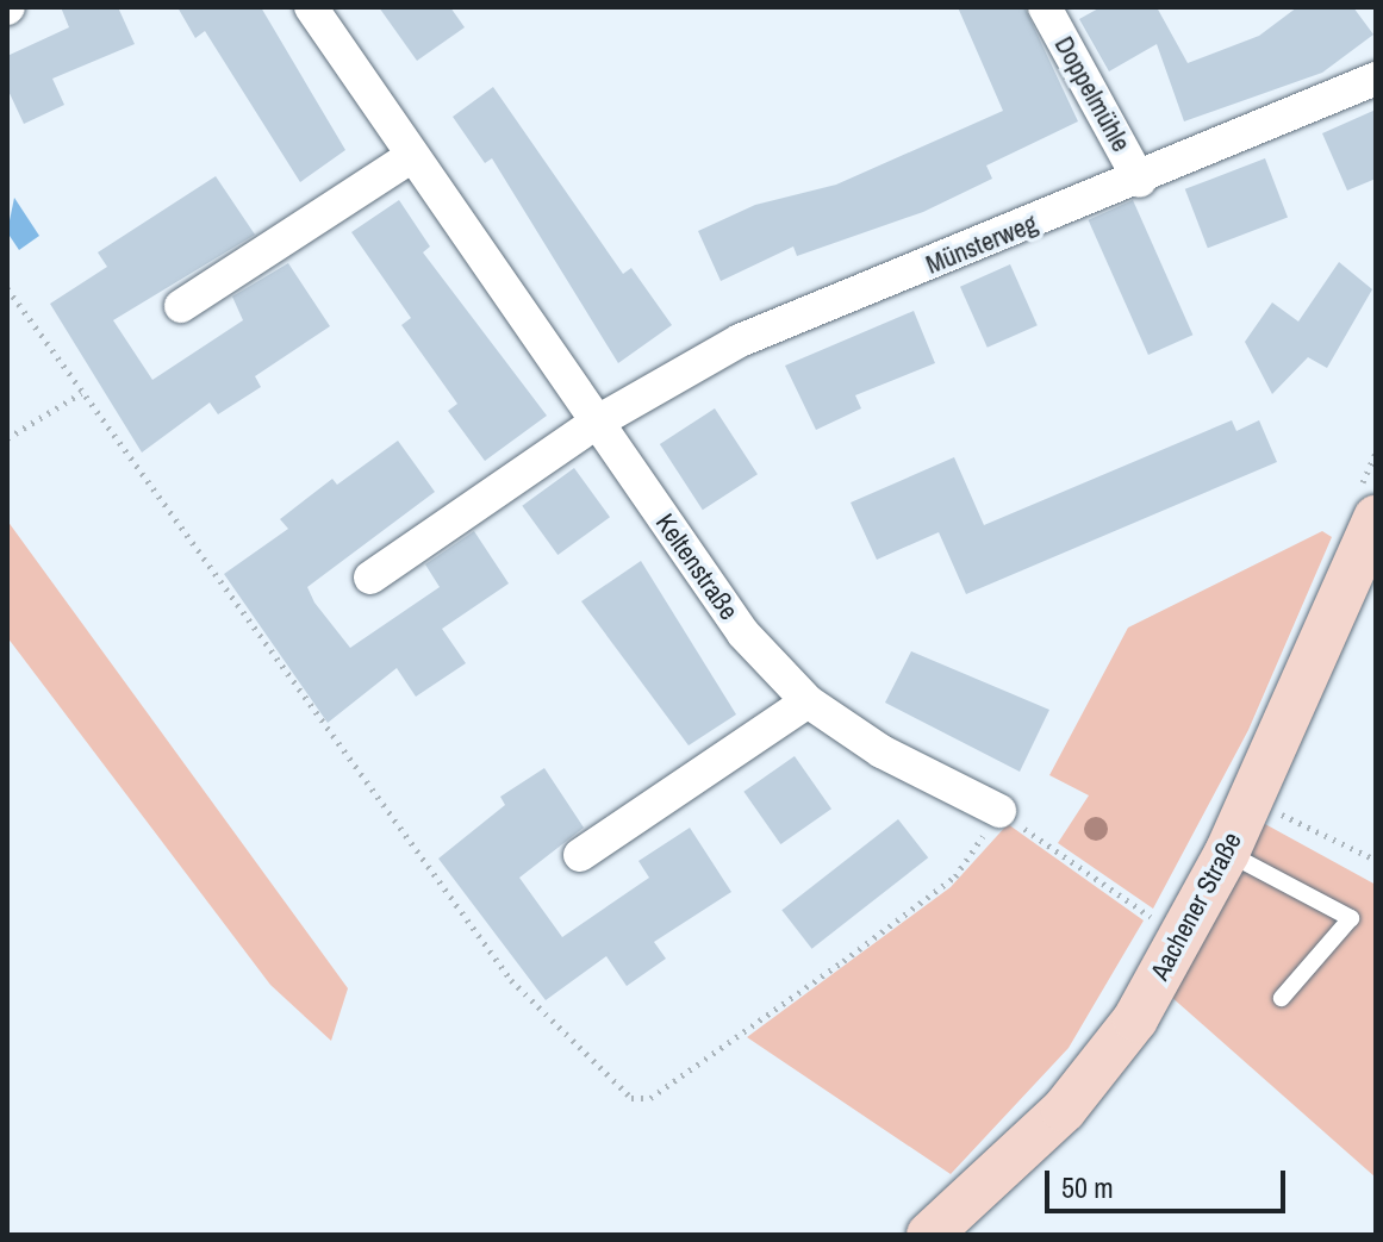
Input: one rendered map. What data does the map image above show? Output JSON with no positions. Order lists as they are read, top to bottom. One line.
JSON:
{"streets":{"main road":["Aachener Straße"],"street":["Doppelmühle","Münsterweg","Keltenstraße"]},"crossings":[["Doppelmühle","Münsterweg"],["Münsterweg","Keltenstraße"]],"scale_bar":"50 m"}
